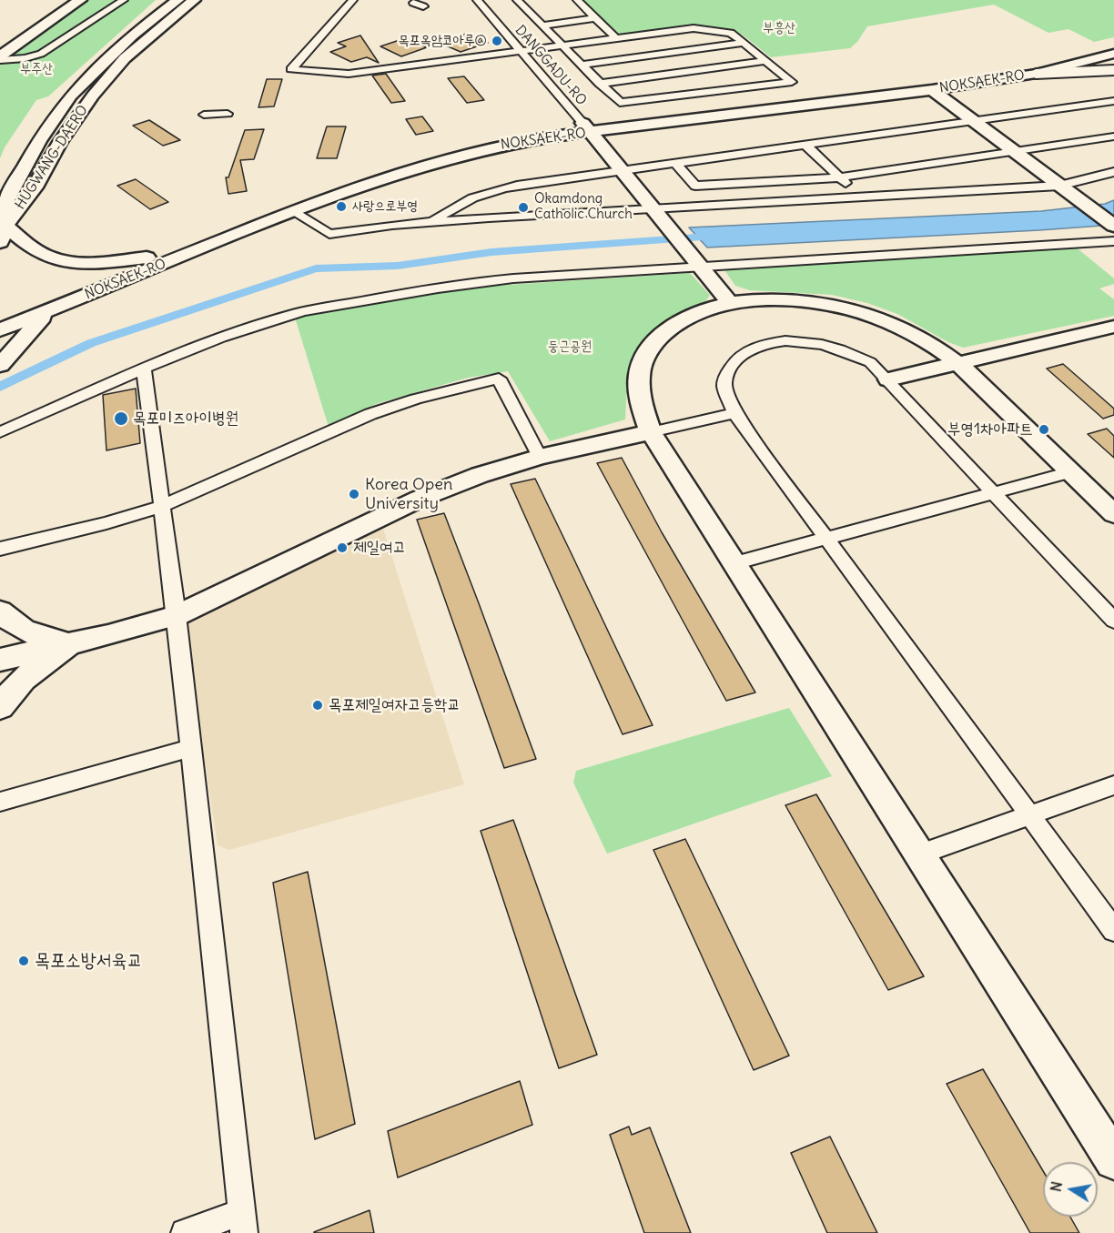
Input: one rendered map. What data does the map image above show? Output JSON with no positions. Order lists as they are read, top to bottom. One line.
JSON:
{"streets":{"street":["DANGGADU-RO","NOKSAEK-RO","HUGWANG-DAERO"]},"crossings":[["DANGGADU-RO","NOKSAEK-RO"]],"parks":["부흥산","부주산","둥근공원"],"places":["목포옥암코아루ⓐ","사랑으로부영","Okamdong Catholic Church","목포미즈아이병원","부영1차아파트","Korea Open University","제일여고","목포제일여자고등학교","목포소방서육교"],"north":"left"}
